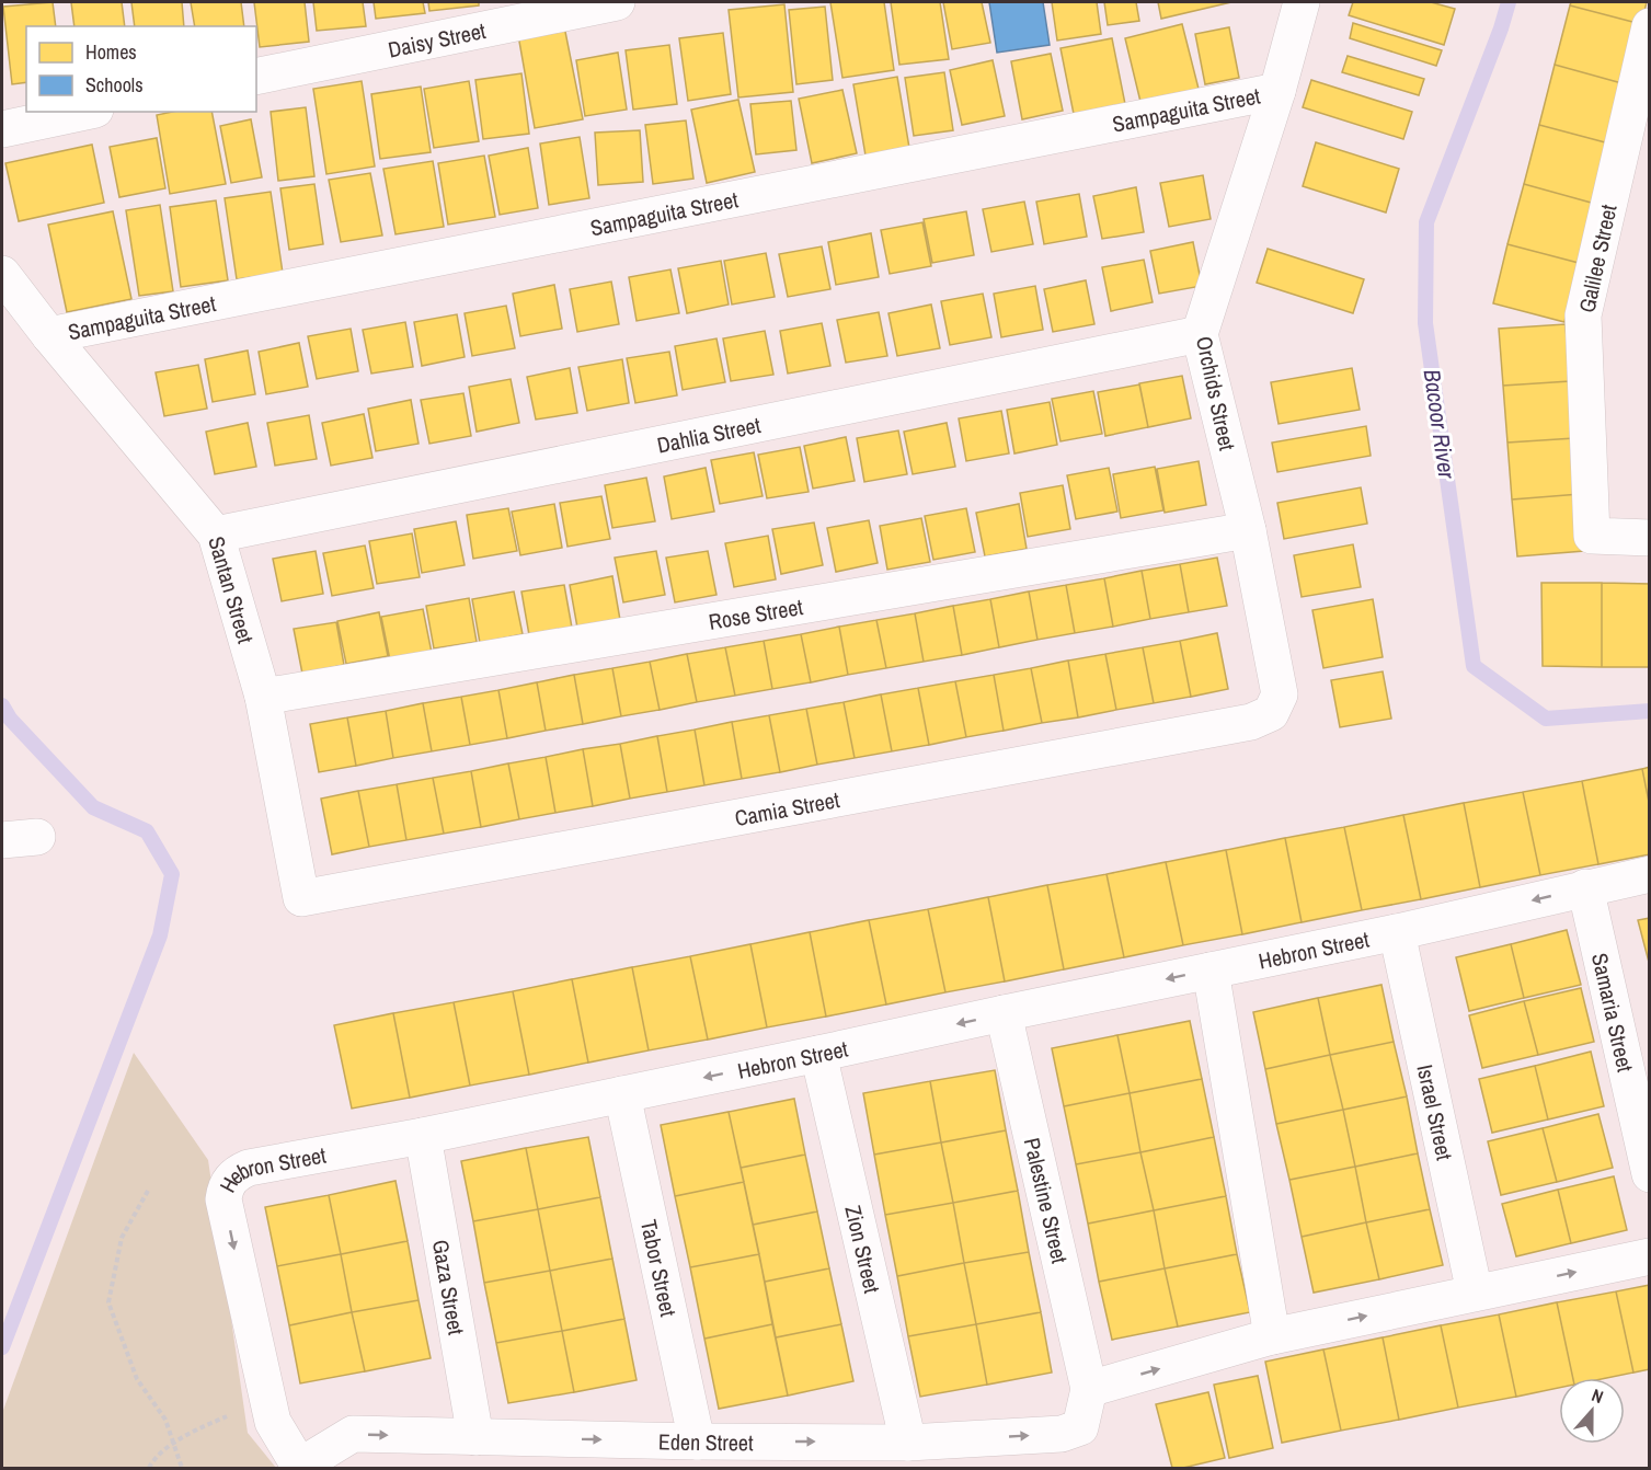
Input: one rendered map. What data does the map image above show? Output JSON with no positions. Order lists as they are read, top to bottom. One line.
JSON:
{"streets":{"street":["Daisy Street","Sampaguita Street","Galilee Street","Orchids Street","Dahlia Street","Santan Street","Rose Street","Camia Street","Hebron Street","Samaria Street","Israel Street","Palestine Street","Zion Street","Tabor Street","Gaza Street","Eden Street"]},"crossings":[["Sampaguita Street","Orchids Street"],["Sampaguita Street","Santan Street"],["Orchids Street","Dahlia Street"],["Orchids Street","Rose Street"],["Orchids Street","Camia Street"],["Dahlia Street","Santan Street"],["Santan Street","Rose Street"],["Santan Street","Camia Street"],["Hebron Street","Samaria Street"],["Hebron Street","Israel Street"],["Hebron Street","Palestine Street"],["Hebron Street","Zion Street"],["Hebron Street","Tabor Street"],["Hebron Street","Gaza Street"],["Hebron Street","Eden Street"],["Palestine Street","Eden Street"],["Zion Street","Eden Street"],["Tabor Street","Eden Street"],["Gaza Street","Eden Street"]],"one_way":["Hebron Street","Eden Street"],"water":["Bacoor River"],"legend":["Homes","Schools"],"north":"top"}
